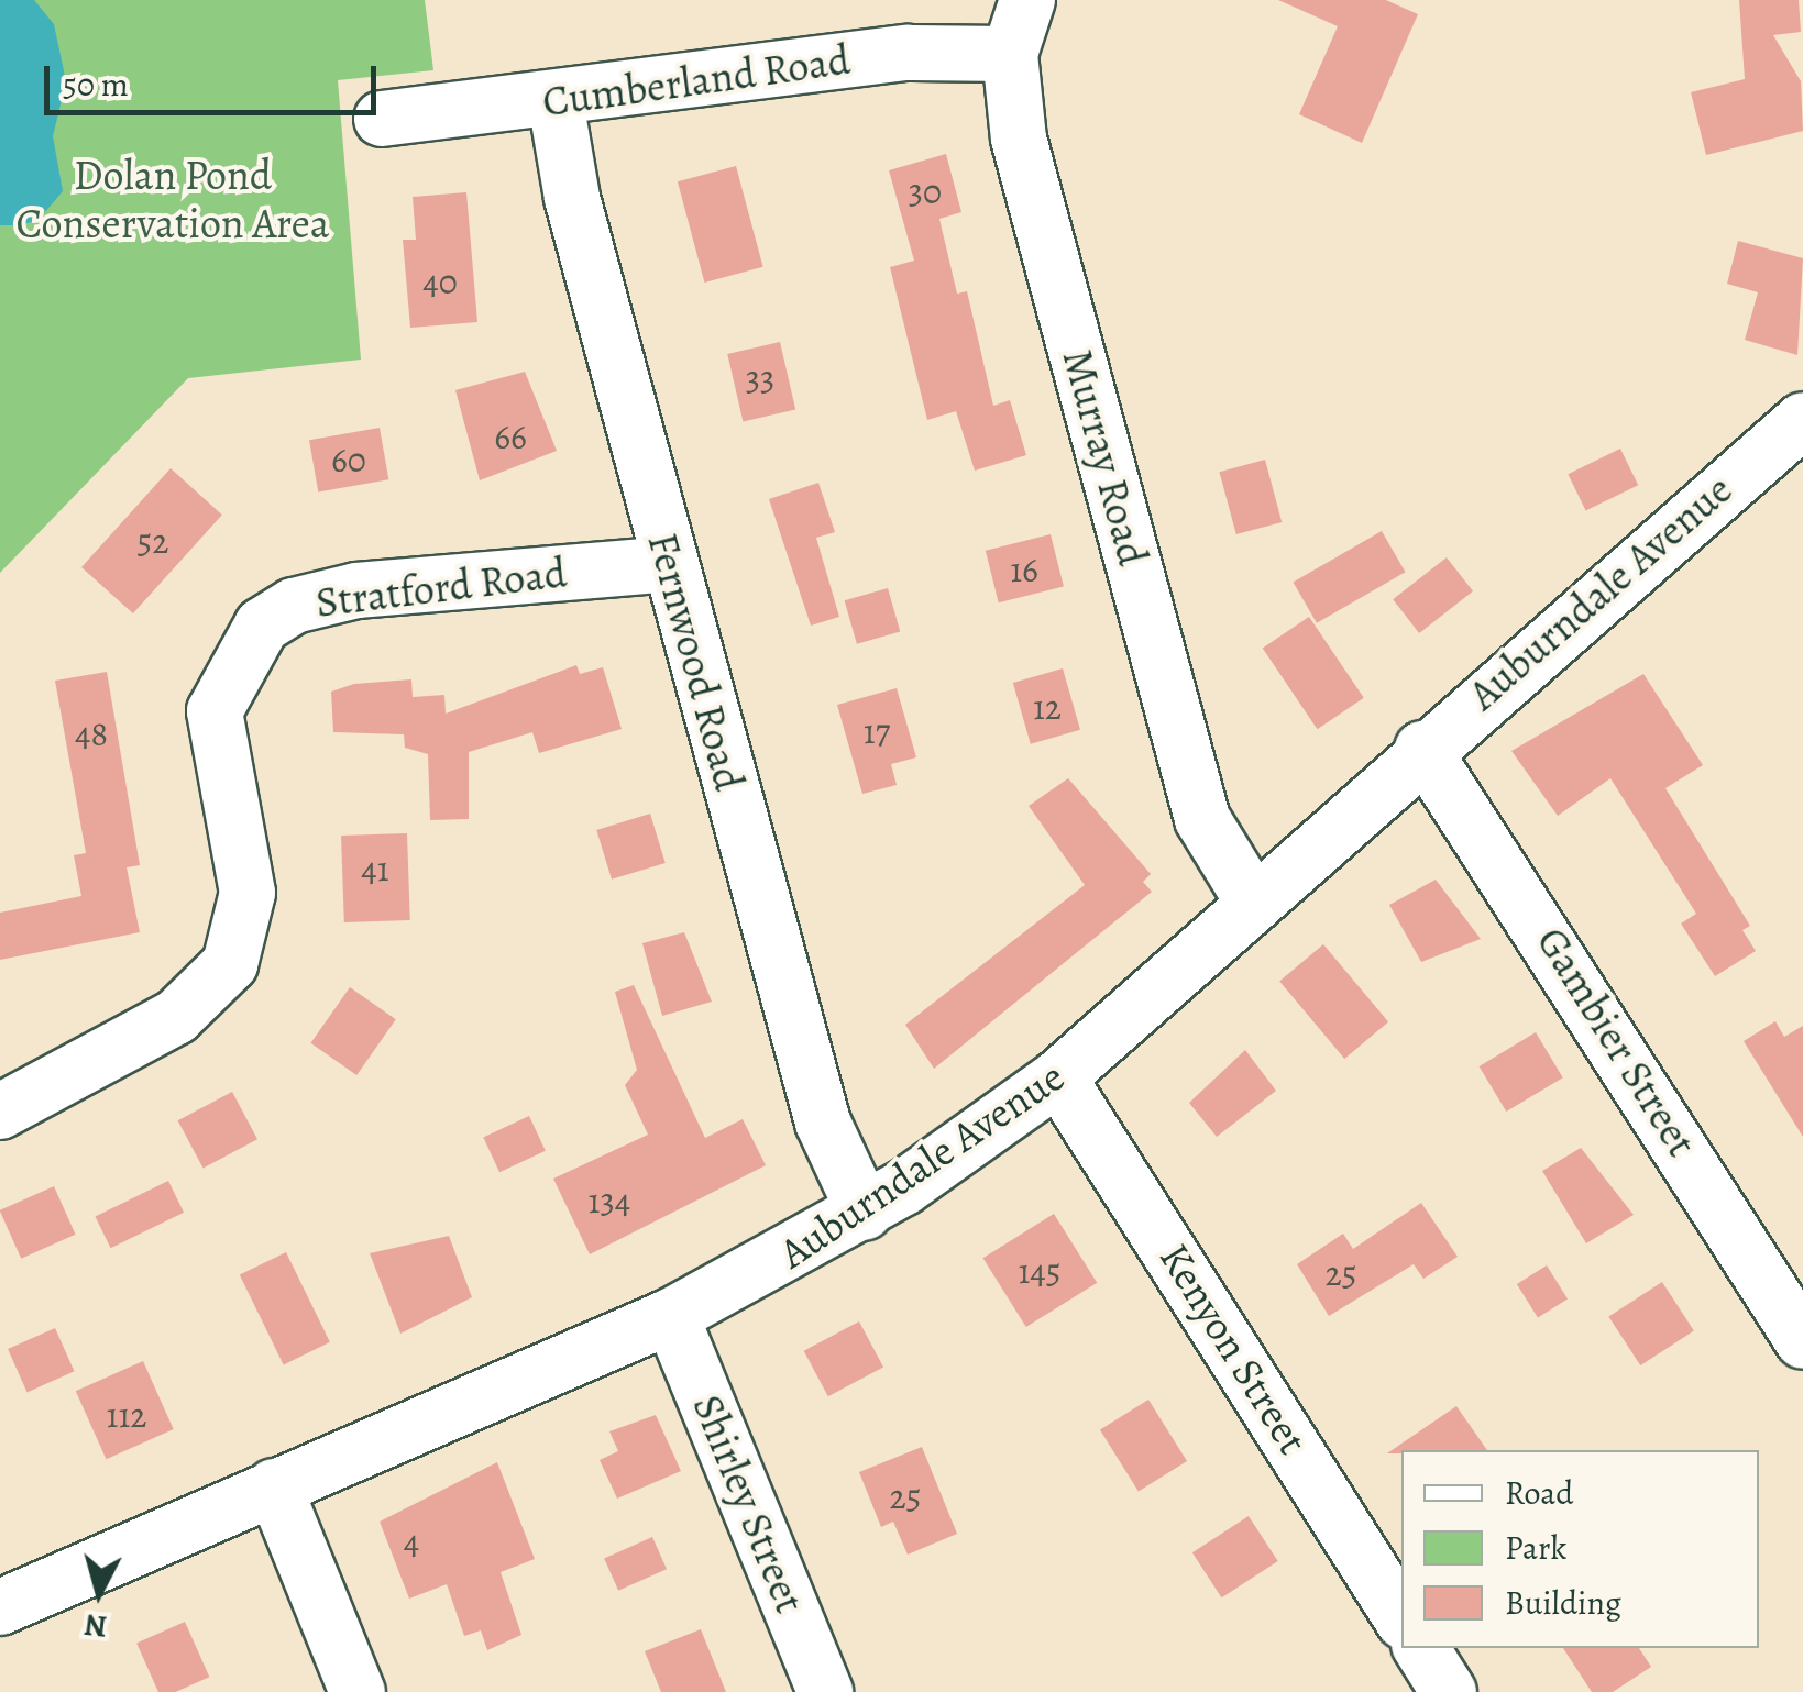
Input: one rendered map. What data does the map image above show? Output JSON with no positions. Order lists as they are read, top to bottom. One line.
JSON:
{"streets":{"street":["Cumberland Road","Murray Road","Stratford Road","Auburndale Avenue","Fernwood Road","Gambier Street","Kenyon Street","Shirley Street"]},"crossings":[["Cumberland Road","Murray Road"],["Cumberland Road","Fernwood Road"],["Murray Road","Auburndale Avenue"],["Stratford Road","Fernwood Road"],["Auburndale Avenue","Fernwood Road"],["Auburndale Avenue","Gambier Street"],["Auburndale Avenue","Kenyon Street"],["Auburndale Avenue","Shirley Street"]],"parks":["Dolan Pond Conservation Area"],"house_numbers":["30","40","33","66","60","52","16","12","17","48","41","134","145","25","112","25","4"],"legend":["Road","Park","Building"],"scale_bar":"50 m","north":"bottom"}
